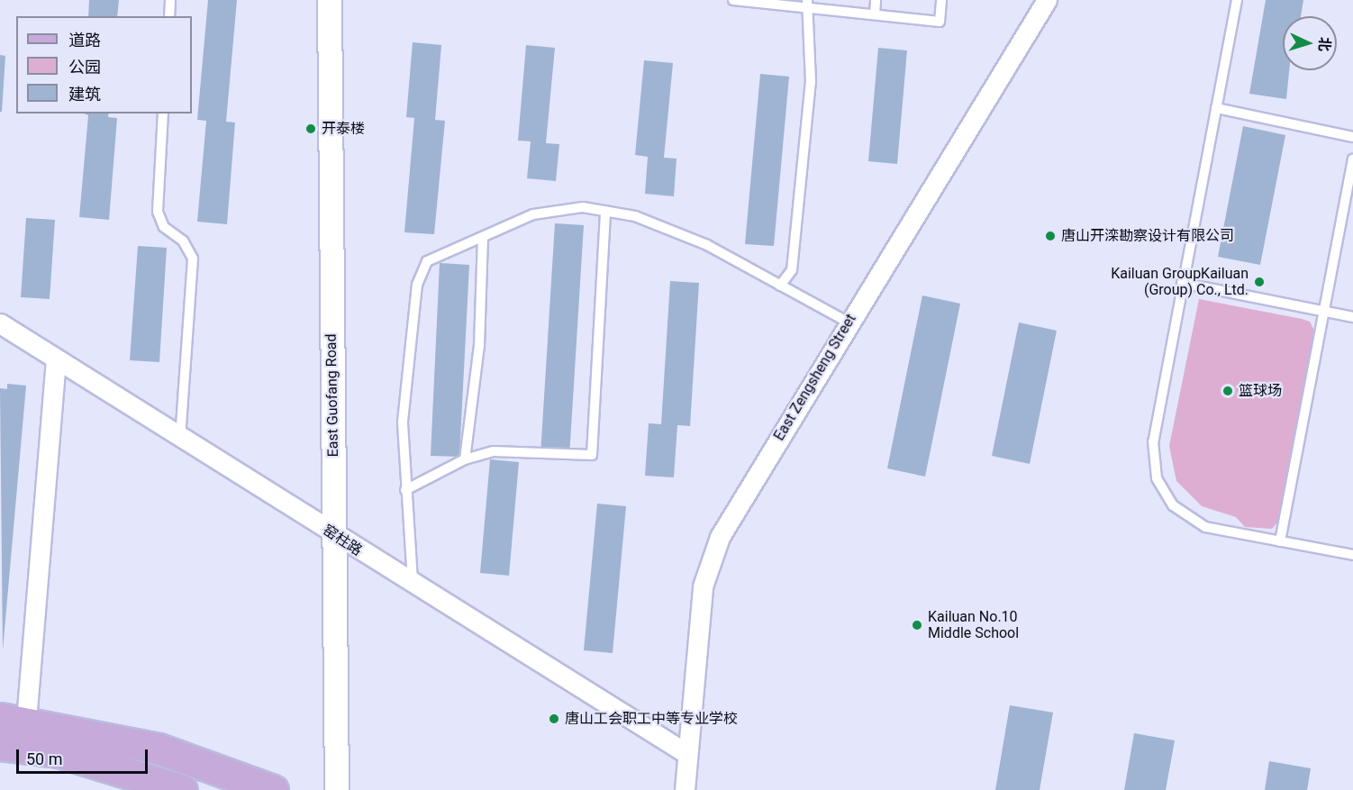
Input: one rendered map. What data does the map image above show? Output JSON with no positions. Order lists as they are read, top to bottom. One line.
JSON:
{"streets":{"street":["East Zengsheng Street","East Guofang Road","窑柱路"]},"crossings":[["East Zengsheng Street","窑柱路"],["East Guofang Road","窑柱路"]],"places":["开泰楼","唐山开滦勘察设计有限公司","Kailuan GroupKailuan (Group) Co., Ltd.","篮球场","Kailuan No.10 Middle School","唐山工会职工中等专业学校"],"legend":["道路","公园","建筑"],"scale_bar":"50 m","north":"right"}
